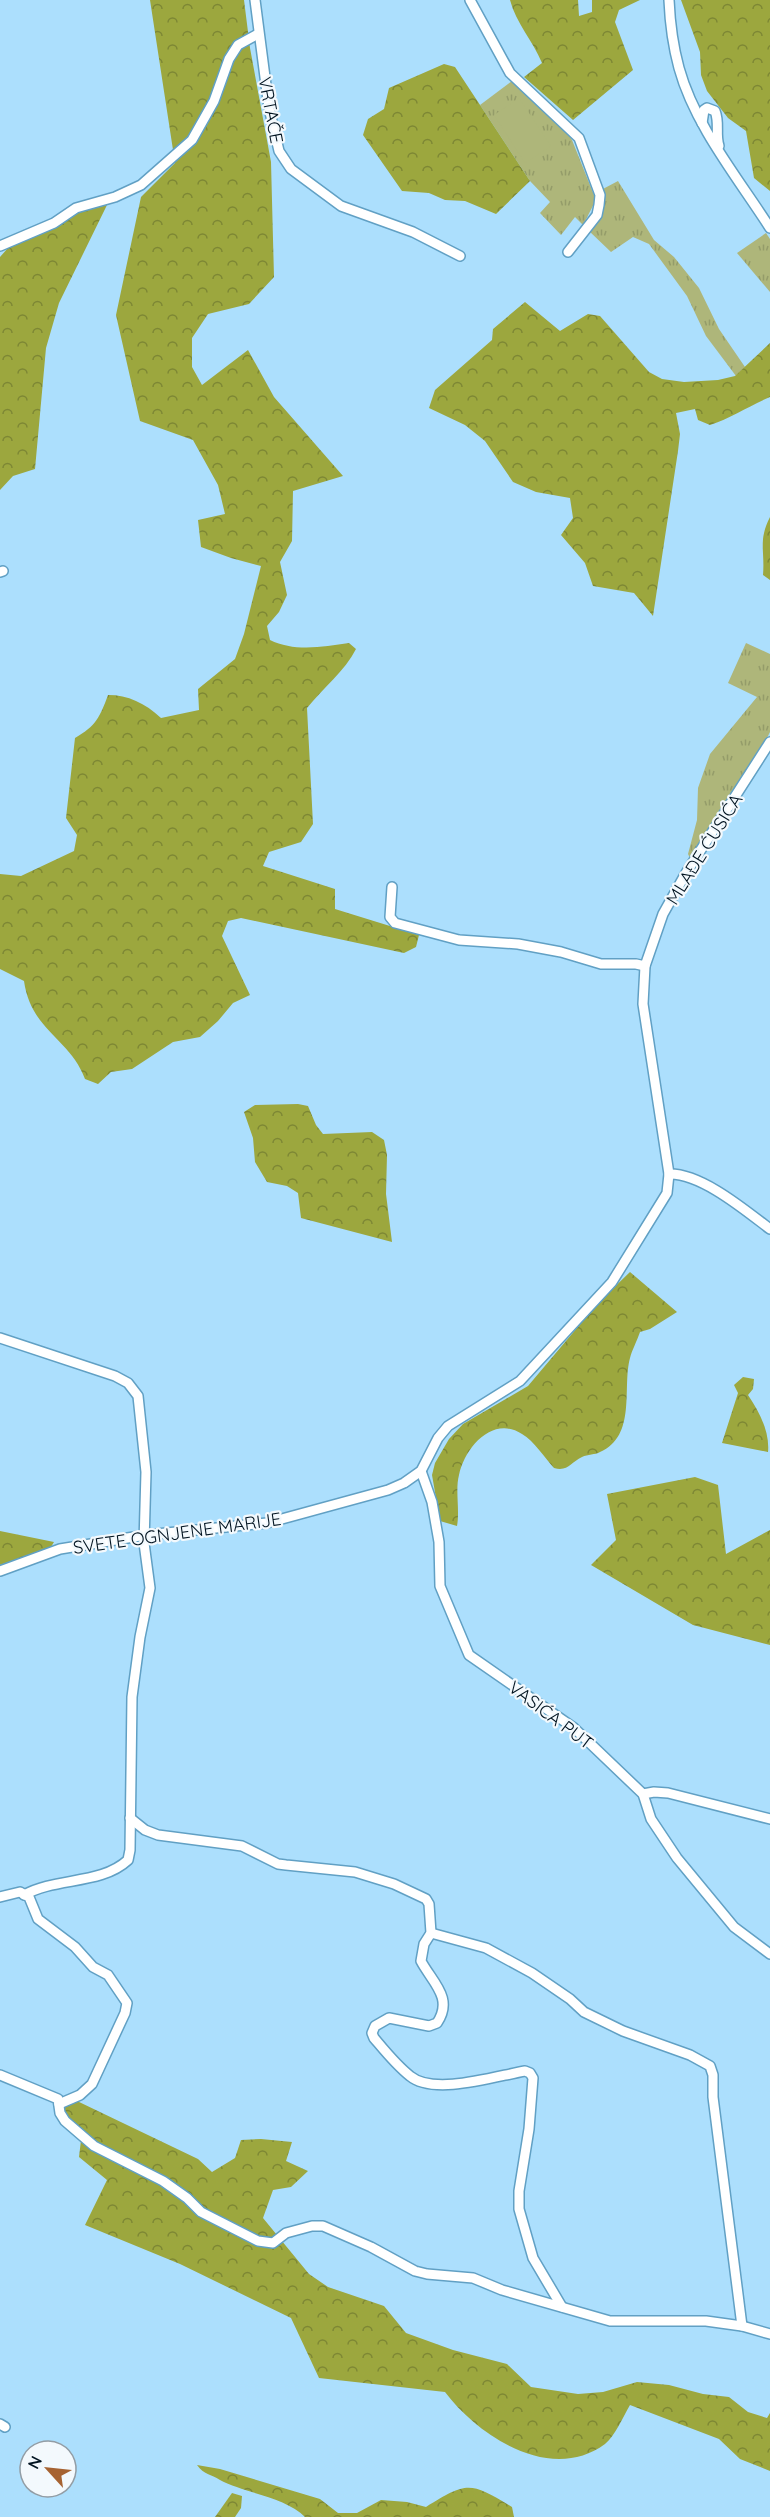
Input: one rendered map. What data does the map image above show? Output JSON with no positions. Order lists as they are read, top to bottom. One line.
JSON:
{"streets":{"street":["VRTAČE","MLAĐE ĆUSIĆA","SVETE OGNJENE MARIJE","VASIĆA PUT"]},"crossings":[["SVETE OGNJENE MARIJE","VASIĆA PUT"]],"north":"top left"}
